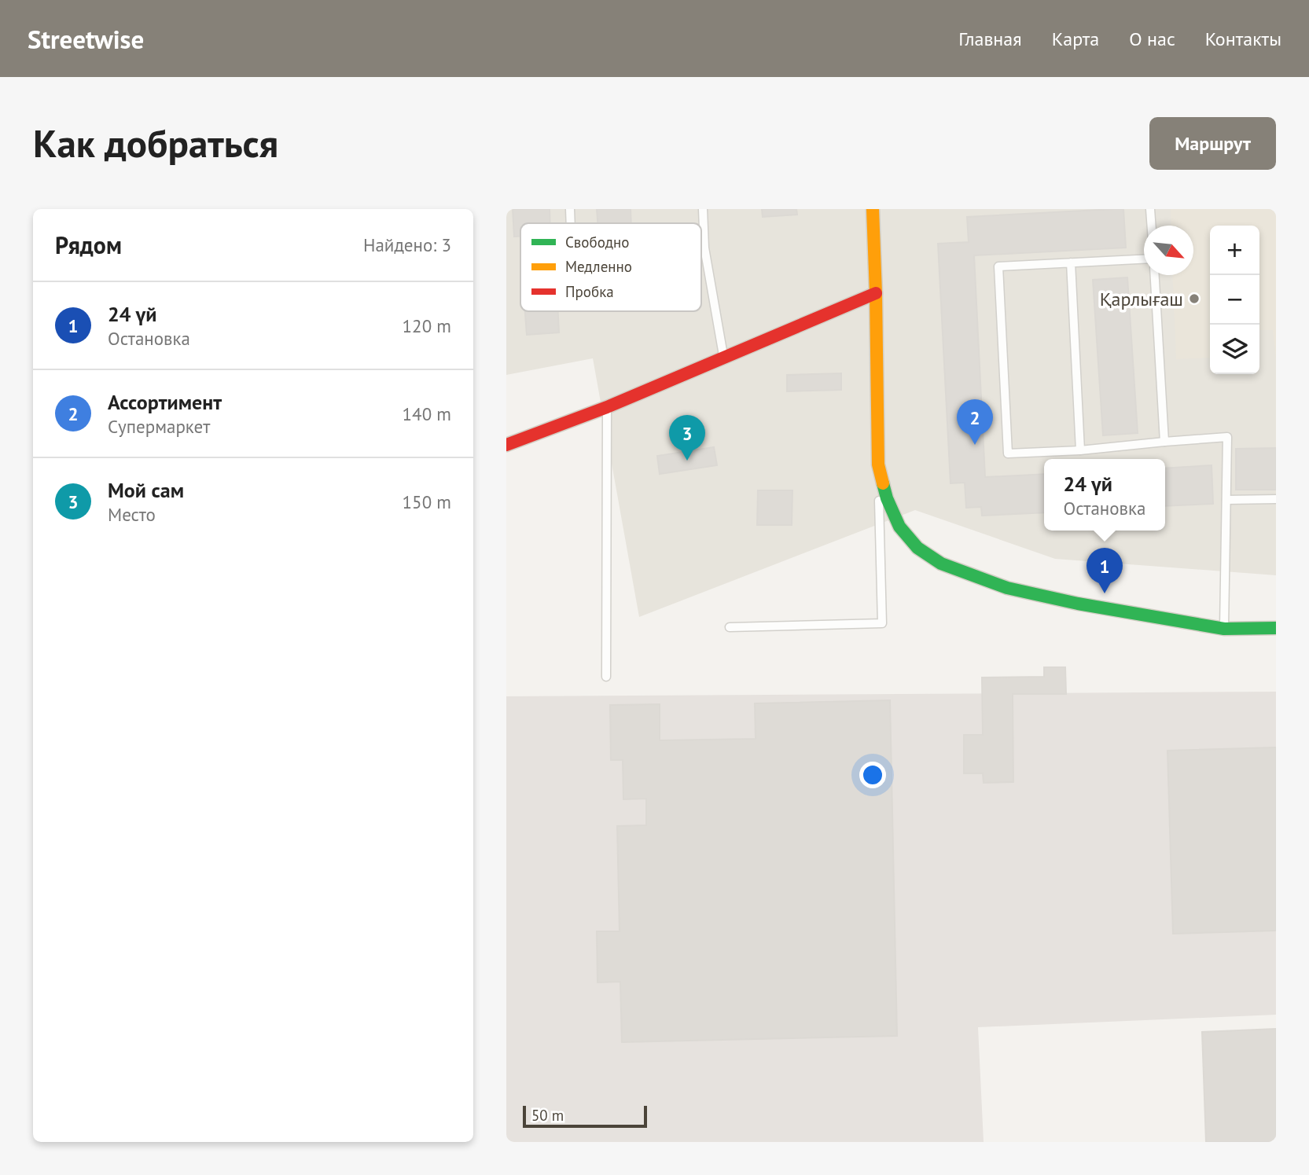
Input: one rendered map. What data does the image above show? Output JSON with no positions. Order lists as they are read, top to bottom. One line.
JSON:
{"places":["Қарлығаш"],"legend":["Свободно","Медленно","Пробка"],"scale_bar":"50 m","north":"bottom right","page":{"header":"Streetwise","nav":["Главная","Карта","О нас","Контакты"],"buttons":"Маршрут","title":"Как добраться","heading":["Рядом","Найдено: 3"],"map_buttons":["+","−"],"list":[{"mark":"1","name":"24 үй","note":"Остановка","value":"120 m"},{"mark":"2","name":"Ассортимент","note":"Супермаркет","value":"140 m"},{"mark":"3","name":"Мой сам","note":"Место","value":"150 m"}],"pins":["2","3","1"],"popup":["24 үй","Остановка"],"scale":"50 m"}}
